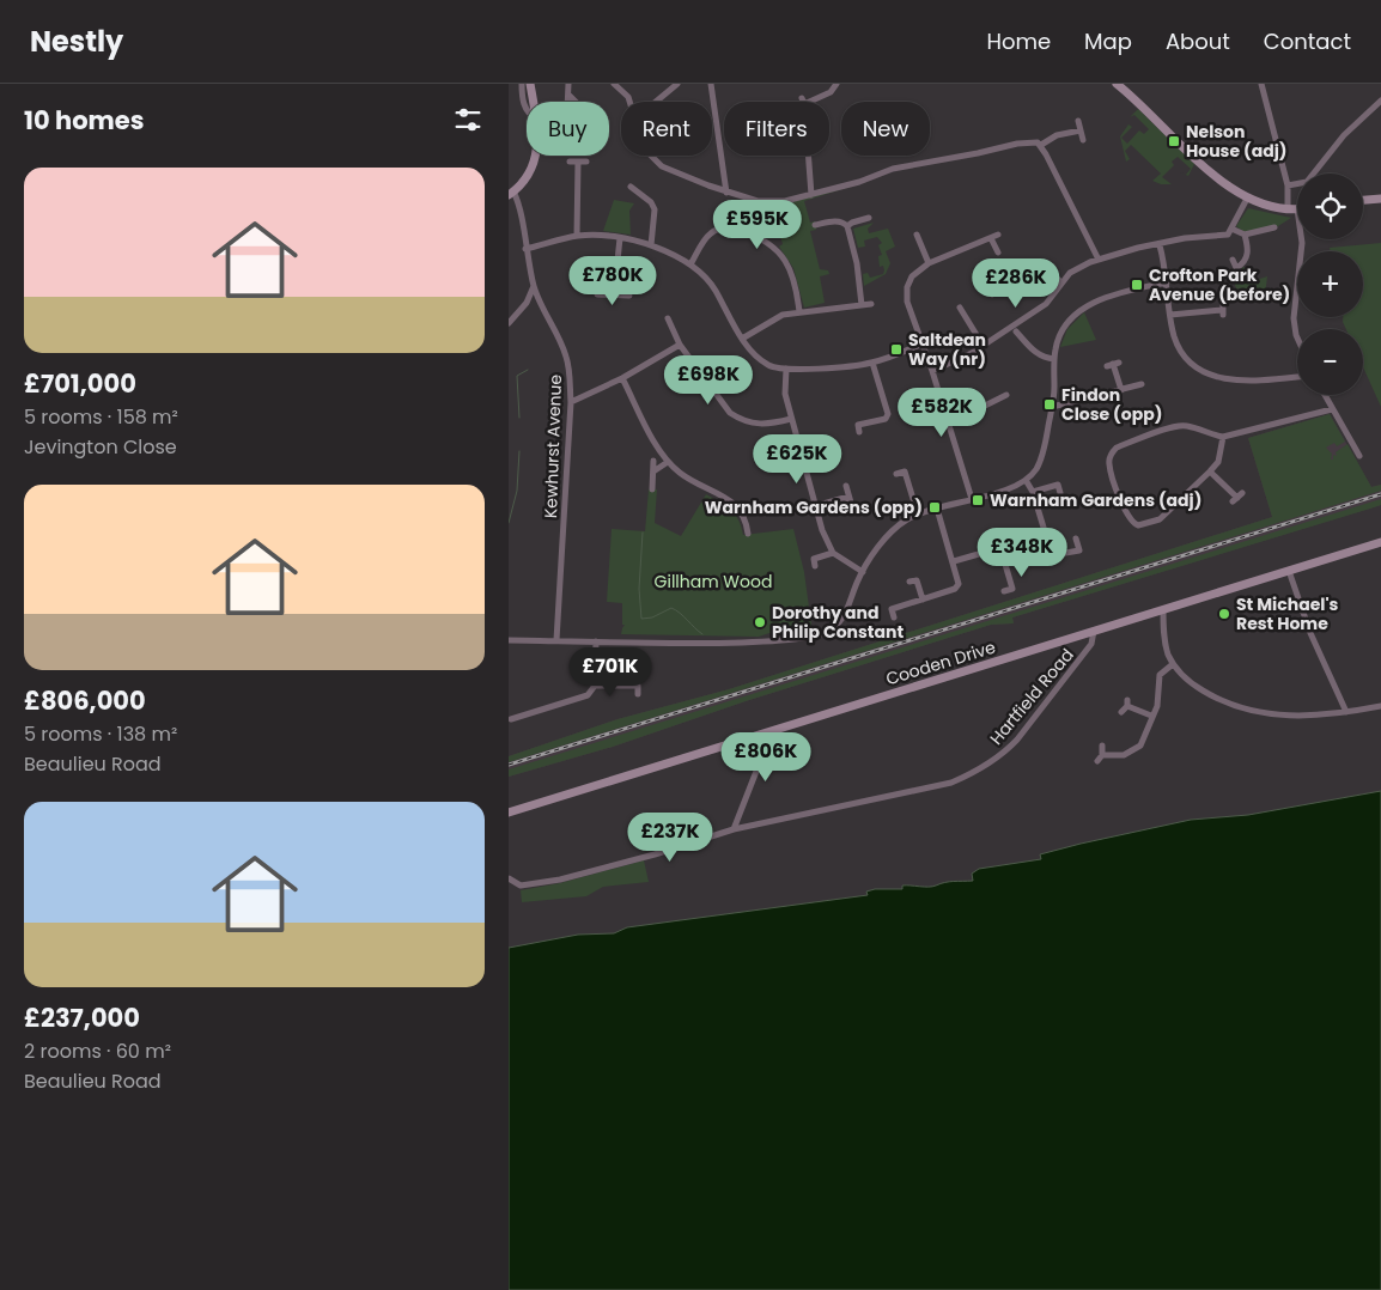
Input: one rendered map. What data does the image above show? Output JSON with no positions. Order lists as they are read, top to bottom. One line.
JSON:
{"streets":{"main road":["Cooden Drive"],"street":["Kewhurst Avenue","Hartfield Road"]},"crossings":[["Cooden Drive","Hartfield Road"]],"parks":["Gillham Wood"],"places":{"transit":["Nelson House (adj)","Crofton Park Avenue (before)","Saltdean Way (nr)","Findon Close (opp)","Warnham Gardens (adj)","Warnham Gardens (opp)"],"other":["St Michael's Rest Home","Dorothy and Philip Constant"]},"page":{"header":"Nestly","nav":["Home","Map","About","Contact"],"heading":"10 homes","chip":["Buy","Rent","Filters","New"],"list":[{"name":"£701,000","note":"5 rooms · 158 m² · Jevington Close"},{"name":"£806,000","note":"5 rooms · 138 m² · Beaulieu Road"},{"name":"£237,000","note":"2 rooms · 60 m² · Beaulieu Road"}],"map_buttons":["+","−"],"price":["£595K","£780K","£286K","£698K","£582K","£625K","£348K","£701K","£806K","£237K"]}}
